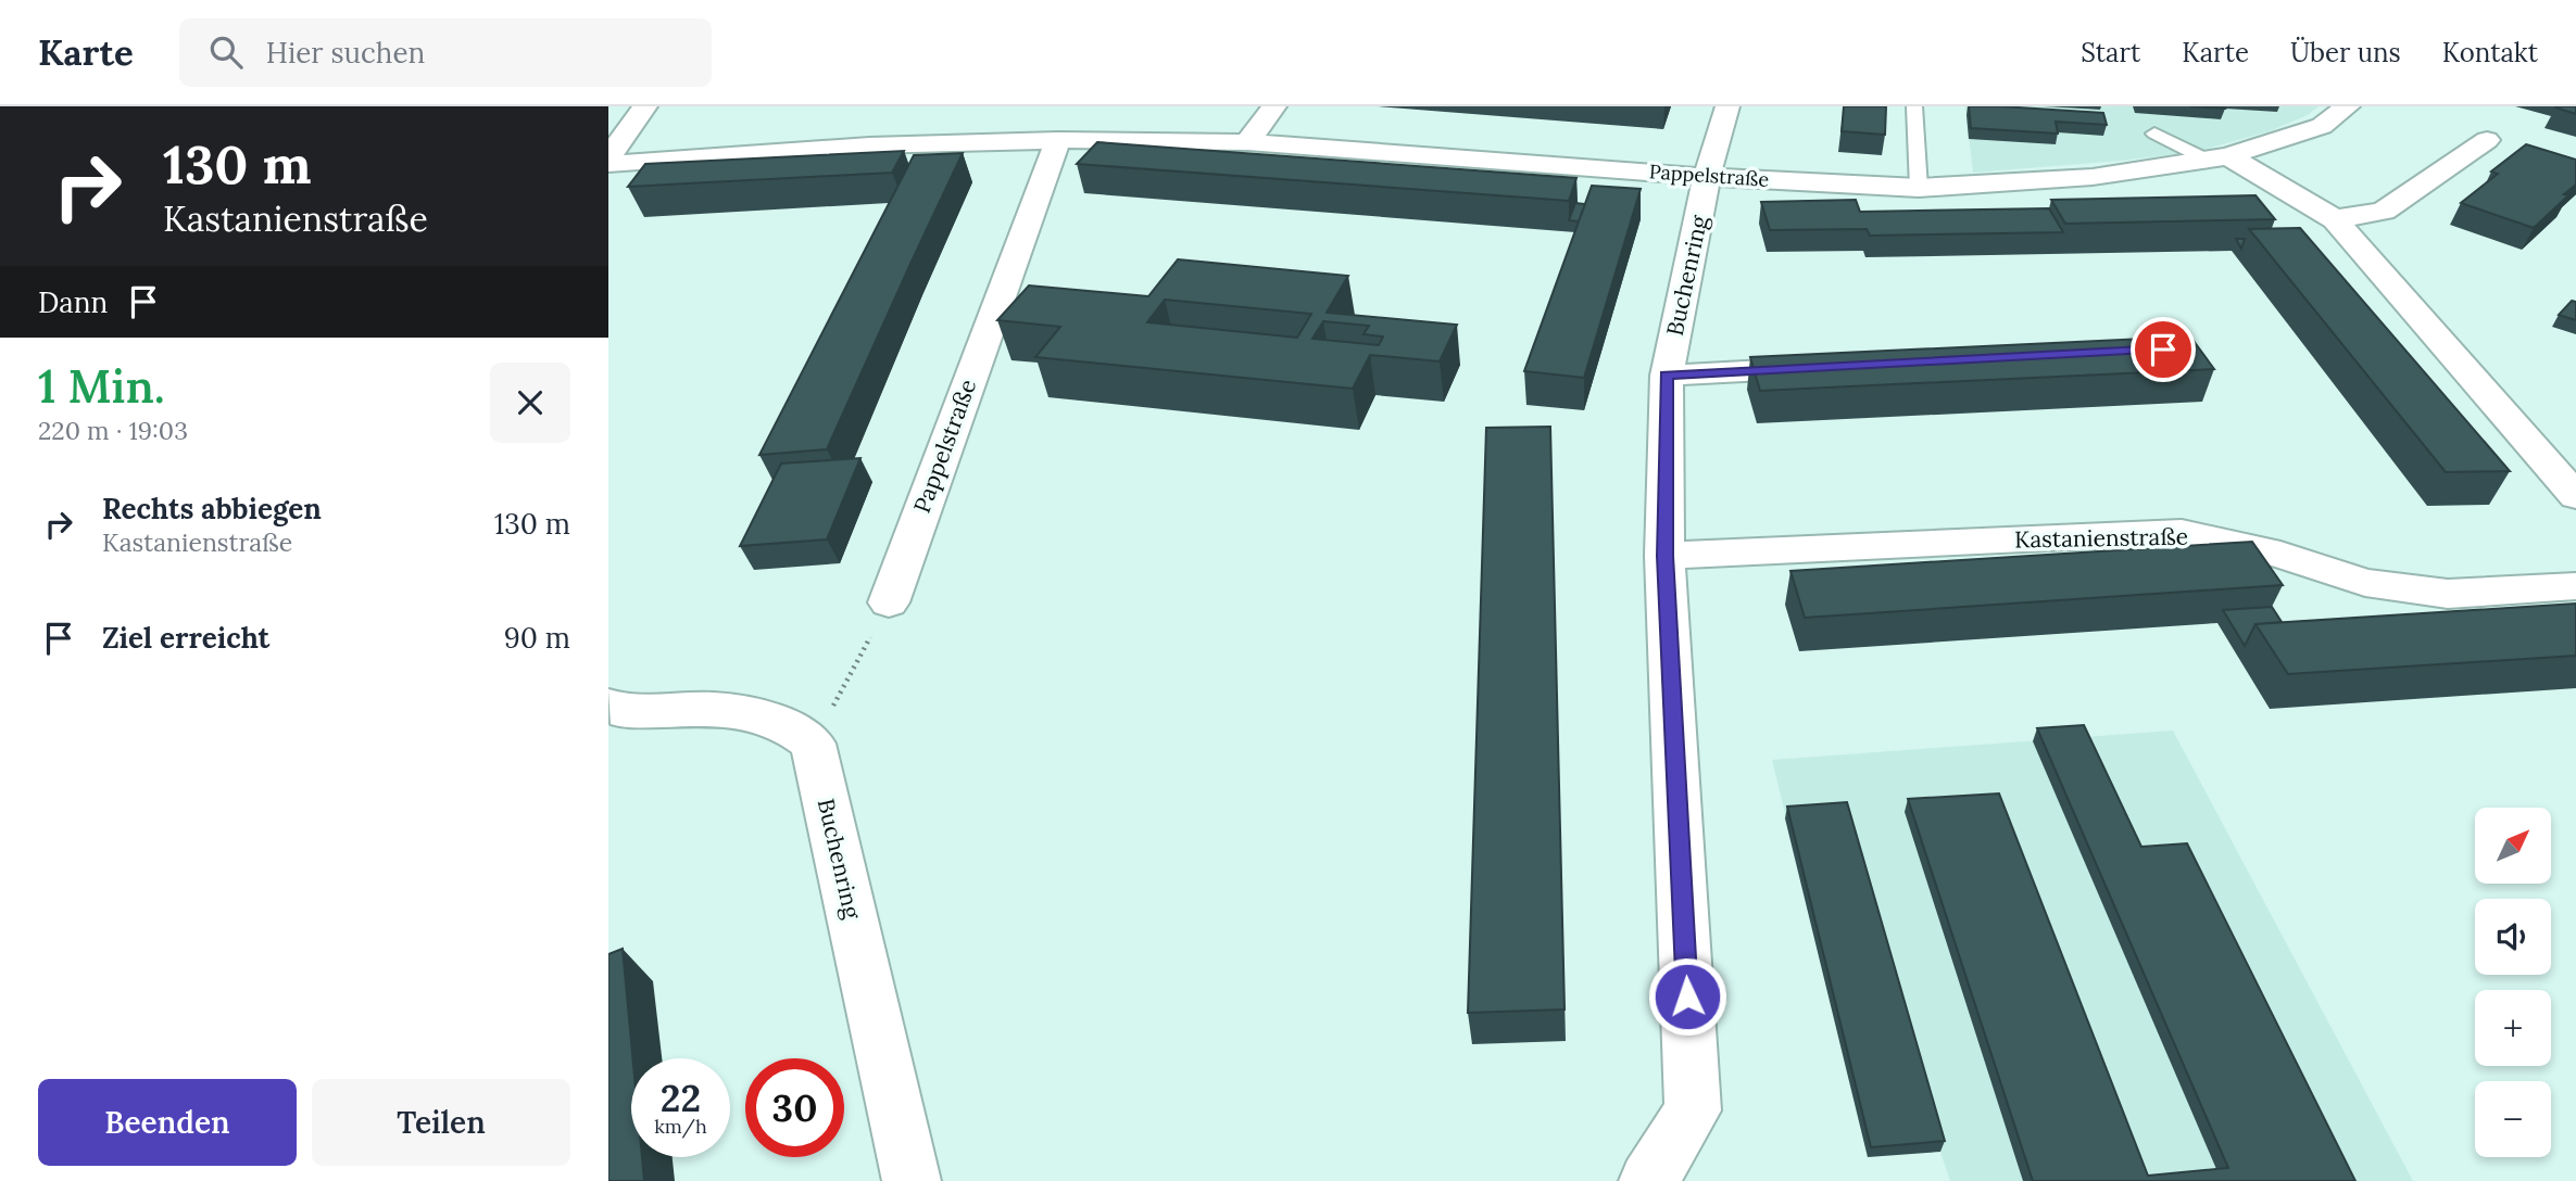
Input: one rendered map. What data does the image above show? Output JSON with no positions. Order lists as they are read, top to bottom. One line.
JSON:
{"streets":{"street":["Pappelstraße","Buchenring","Kastanienstraße"]},"crossings":[["Pappelstraße","Buchenring"],["Buchenring","Kastanienstraße"]],"north":"top right","page":{"header":"Karte","search":"Hier suchen","nav":["Start","Karte","Über uns","Kontakt"],"turn":["130 m","Kastanienstraße"],"then":"Dann","heading":["1 Min.","220 m · 19:03"],"list":[{"name":"Rechts abbiegen","note":"Kastanienstraße","value":"130 m"},{"name":"Ziel erreicht","value":"90 m"}],"map_buttons":["+","−"],"speed":"22 km/h","limit":"30","buttons":["Beenden","Teilen"]}}
